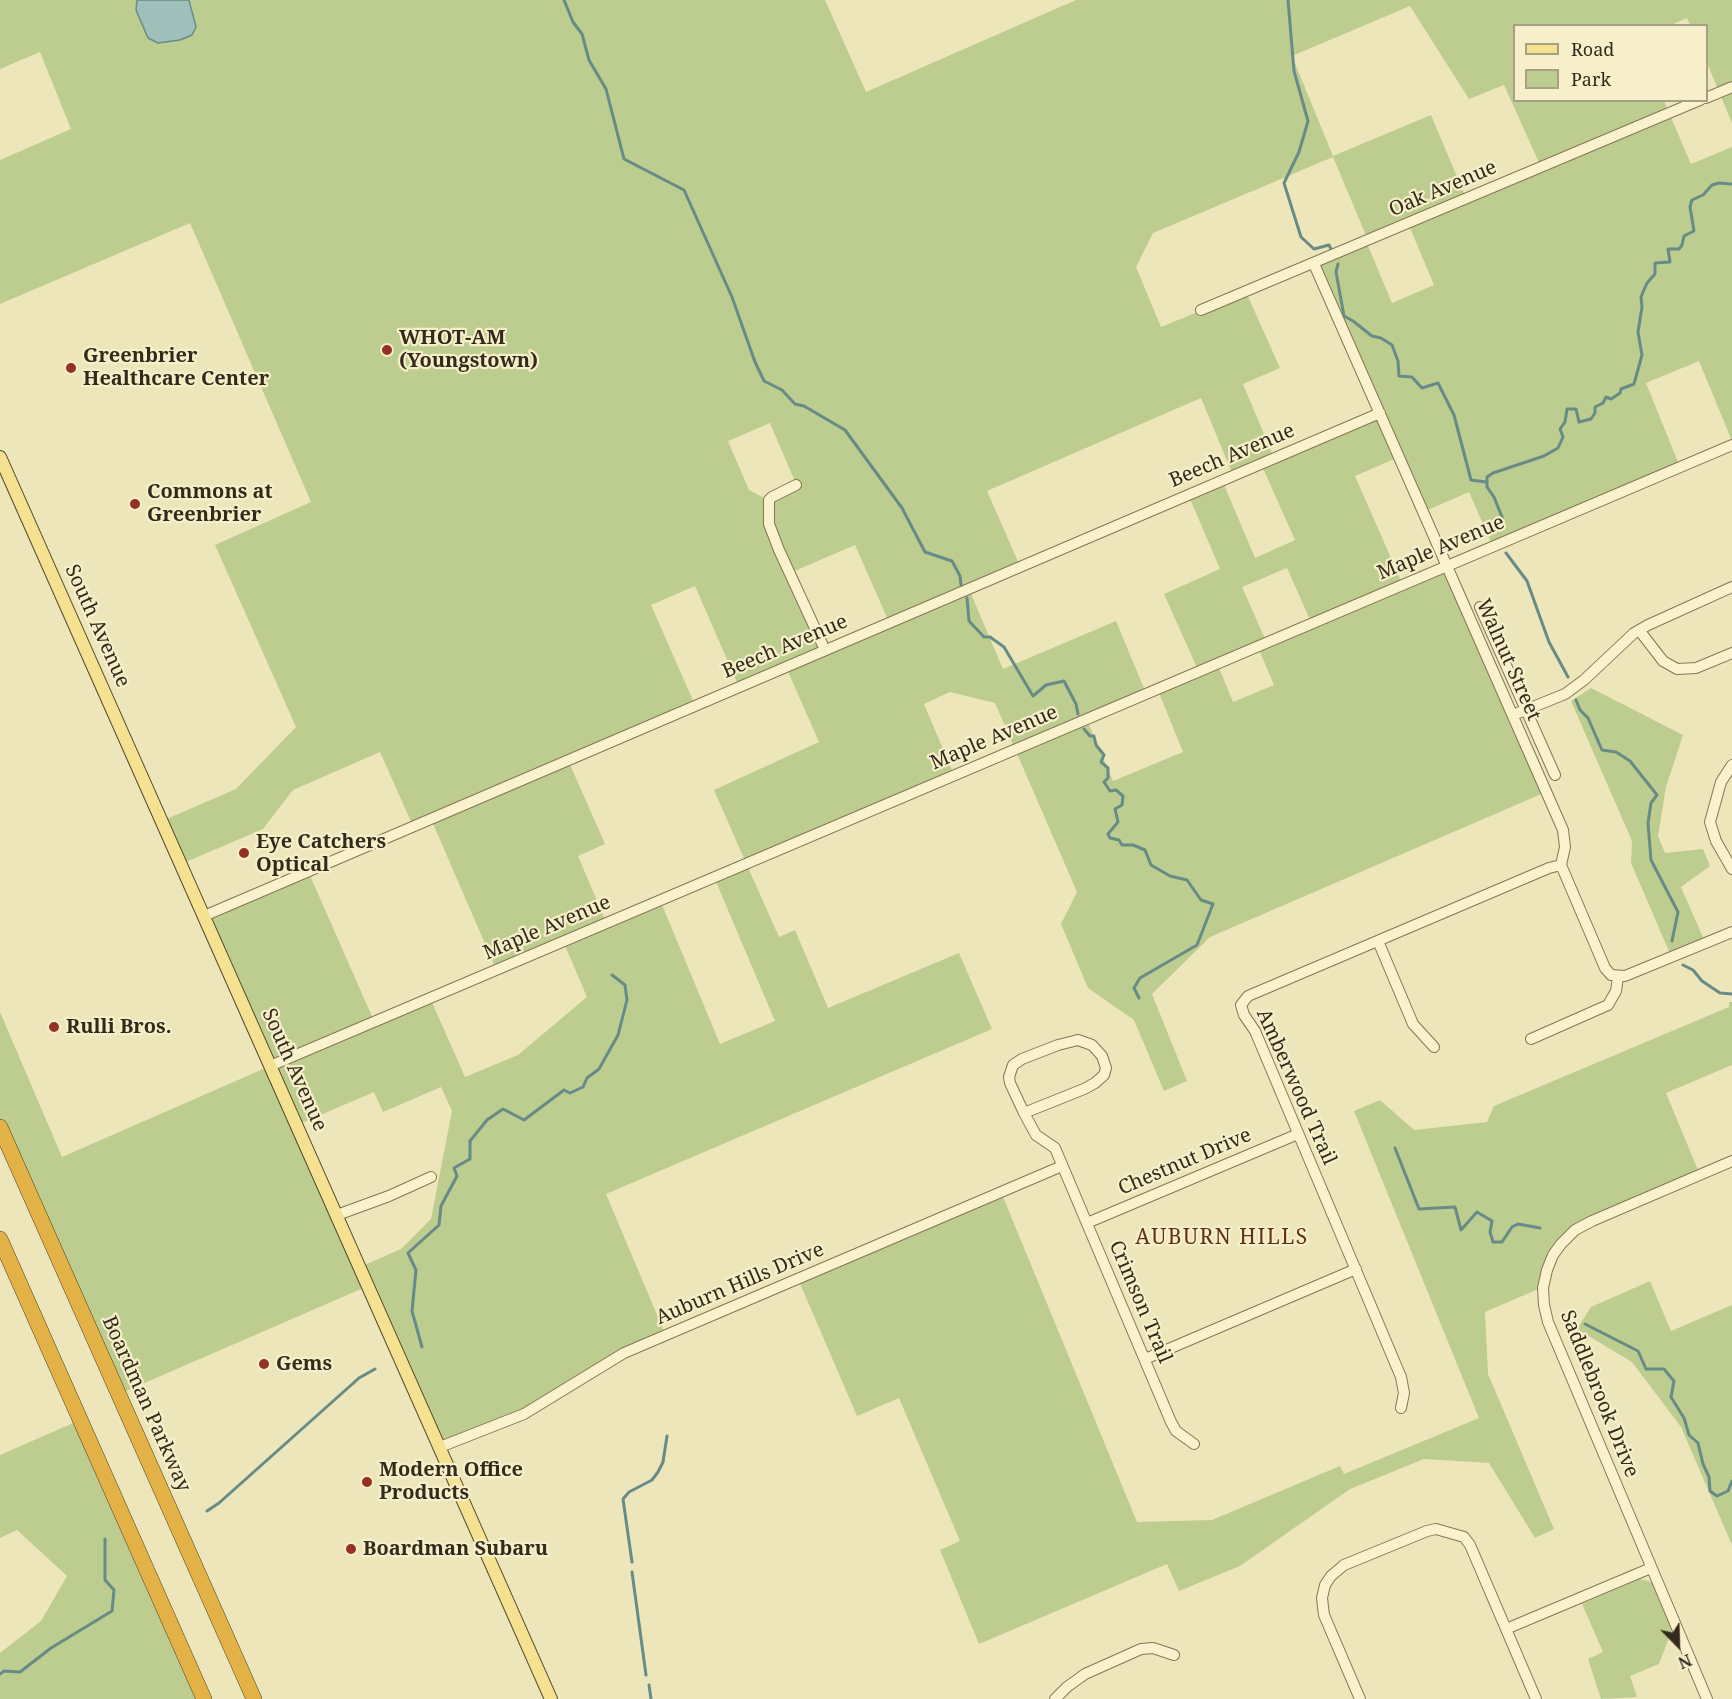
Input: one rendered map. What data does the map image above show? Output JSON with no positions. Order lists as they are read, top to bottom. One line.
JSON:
{"streets":{"highway":["Boardman Parkway"],"main road":["South Avenue"],"street":["Oak Avenue","Beech Avenue","Maple Avenue","Walnut Street","Amberwood Trail","Chestnut Drive","Auburn Hills Drive","Crimson Trail","Saddlebrook Drive"]},"crossings":[["Oak Avenue","Walnut Street"],["Beech Avenue","South Avenue"],["Beech Avenue","Walnut Street"],["Maple Avenue","South Avenue"],["Maple Avenue","Walnut Street"],["South Avenue","Auburn Hills Drive"],["Walnut Street","Amberwood Trail"],["Amberwood Trail","Chestnut Drive"],["Chestnut Drive","Crimson Trail"],["Auburn Hills Drive","Crimson Trail"]],"districts":["AUBURN HILLS"],"places":["WHOT-AM (Youngstown)","Greenbrier Healthcare Center","Commons at Greenbrier","Eye Catchers Optical","Rulli Bros.","Gems","Modern Office Products","Boardman Subaru"],"legend":["Road","Park"],"north":"bottom right"}
